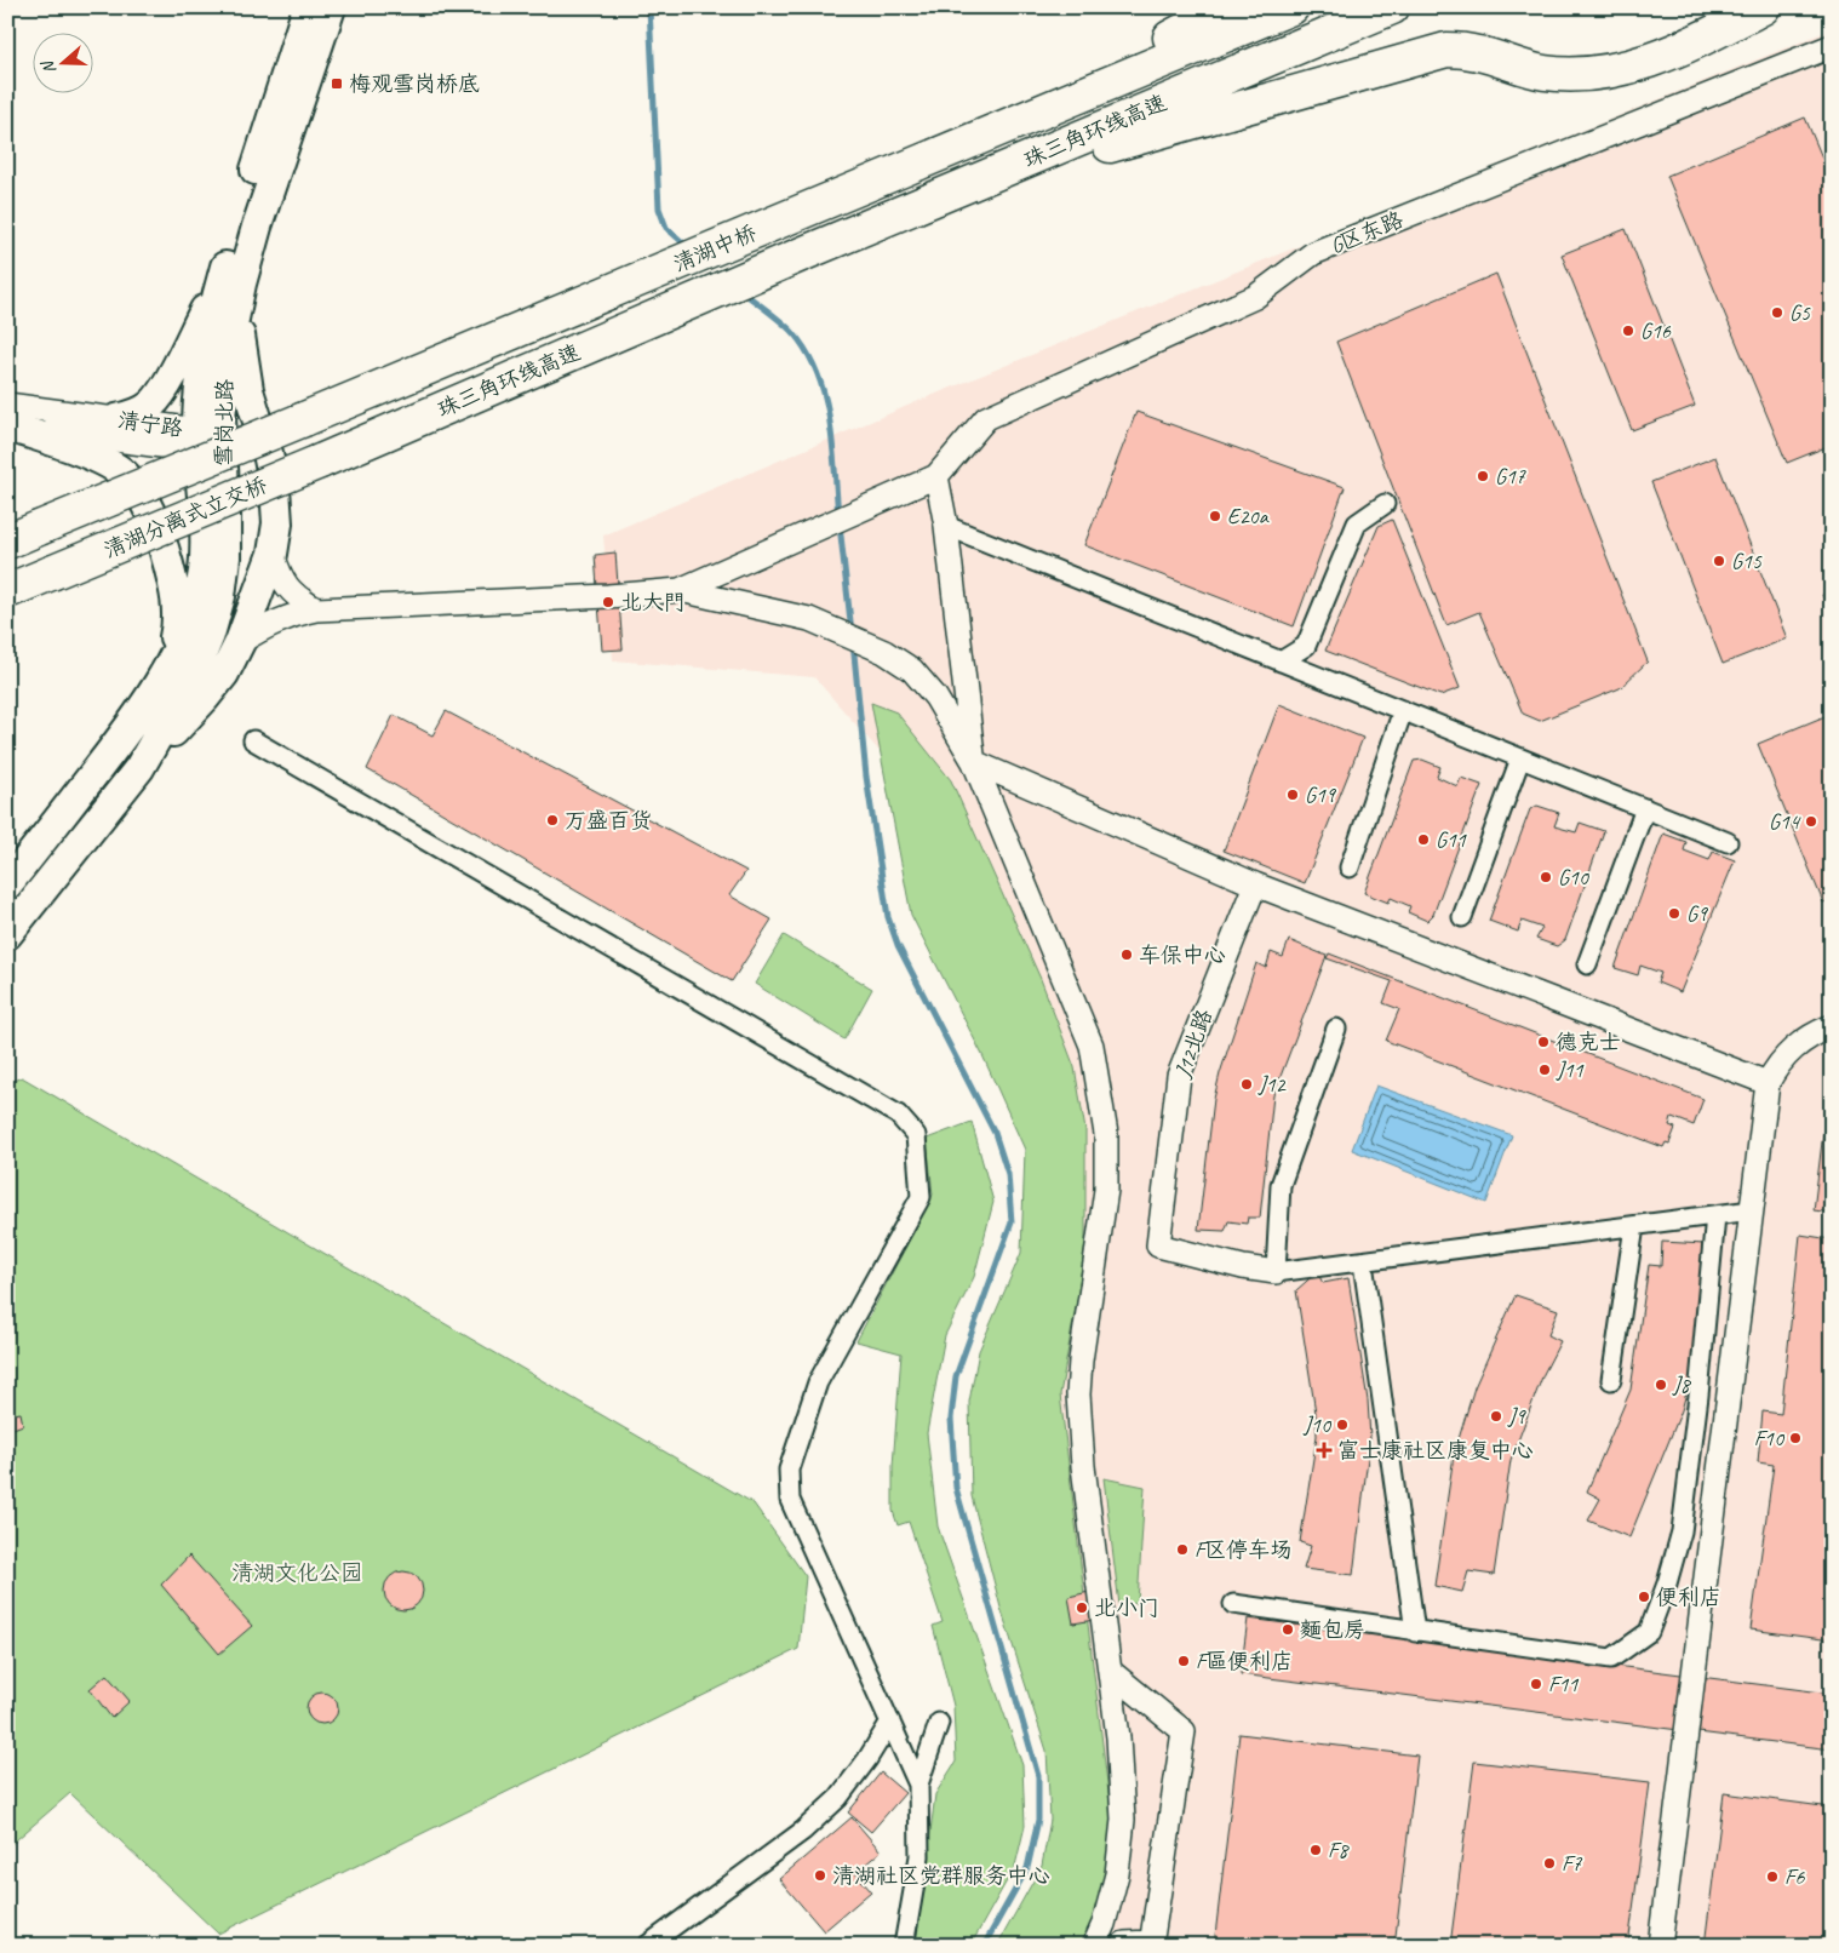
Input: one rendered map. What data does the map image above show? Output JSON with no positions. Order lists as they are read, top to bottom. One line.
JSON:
{"streets":{"highway":["珠三角环线高速","清湖中桥","清湖分离式立交桥"],"main road":["雪岗北路"],"street":["G区东路","清宁路","J12北路"]},"crossings":[["珠三角环线高速","清湖中桥"],["珠三角环线高速","清湖分离式立交桥"],["雪岗北路","清宁路"]],"parks":["清湖文化公园"],"places":{"transit":["梅观雪岗桥底"],"other":["G5","G16","G17","E20a","G15","北大門","G19","万盛百货","G14","G11","G10","G9","车保中心","德克士","J11","J12","J8","J9","J10","F10","F区停车场","便利店","北小门","麵包房","F區便利店","F11","F8","F7","清湖社区党群服务中心","F6"],"health":["富士康社区康复中心"]},"north":"left"}
